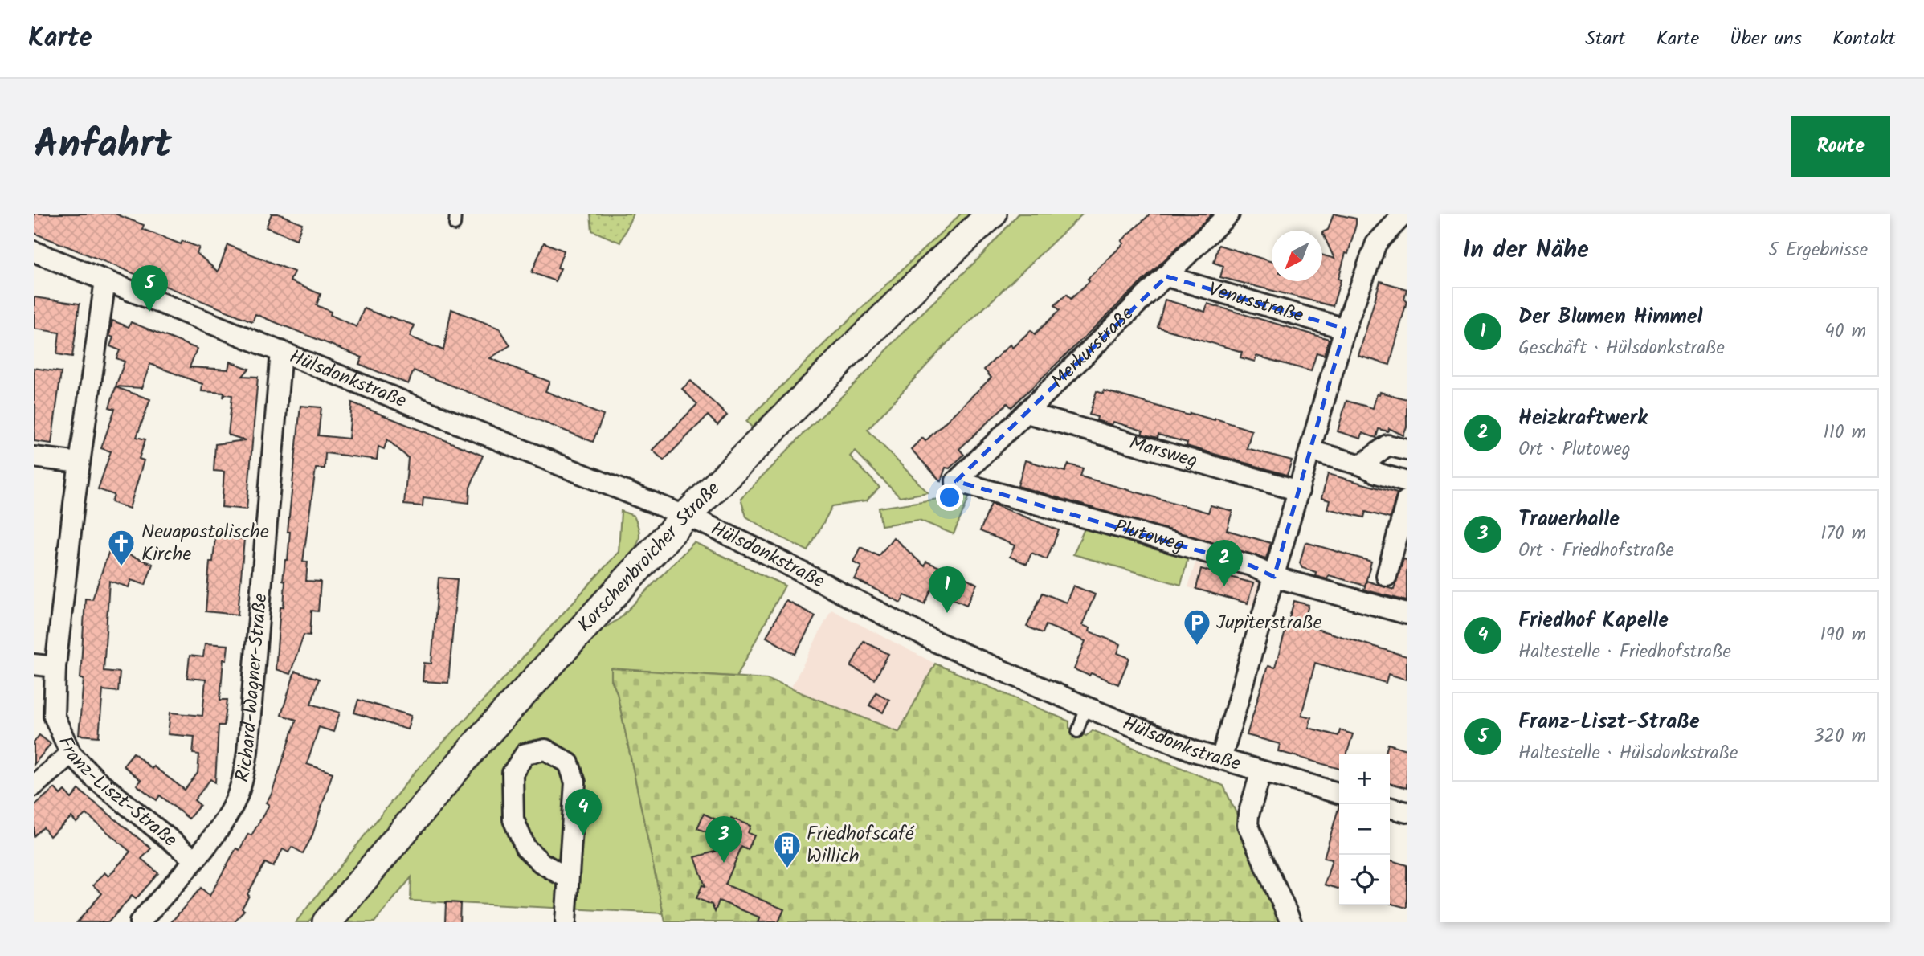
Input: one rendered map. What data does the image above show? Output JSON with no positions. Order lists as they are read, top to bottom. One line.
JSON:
{"streets":{"main road":["Korschenbroicher Straße"],"street":["Venusstraße","Merkurstraße","Hülsdonkstraße","Marsweg","Plutoweg","Richard-Wagner-Straße","Franz-Liszt-Straße"]},"crossings":[["Venusstraße","Merkurstraße"],["Merkurstraße","Marsweg"],["Merkurstraße","Plutoweg"],["Hülsdonkstraße","Korschenbroicher Straße"],["Hülsdonkstraße","Richard-Wagner-Straße"],["Hülsdonkstraße","Franz-Liszt-Straße"],["Richard-Wagner-Straße","Franz-Liszt-Straße"]],"places":{"church":["Neuapostolische Kirche"],"parking":["Jupiterstraße"],"building":["Friedhofscafé Willich"]},"north":"bottom left","page":{"header":"Karte","nav":["Start","Karte","Über uns","Kontakt"],"title":"Anfahrt","buttons":"Route","heading":["In der Nähe","5 Ergebnisse"],"pins":["5","2","1","4","3"],"list":[{"mark":"1","name":"Der Blumen Himmel","note":"Geschäft · Hülsdonkstraße","value":"40 m"},{"mark":"2","name":"Heizkraftwerk","note":"Ort · Plutoweg","value":"110 m"},{"mark":"3","name":"Trauerhalle","note":"Ort · Friedhofstraße","value":"170 m"},{"mark":"4","name":"Friedhof Kapelle","note":"Haltestelle · Friedhofstraße","value":"190 m"},{"mark":"5","name":"Franz-Liszt-Straße","note":"Haltestelle · Hülsdonkstraße","value":"320 m"}],"map_buttons":["+","−"]}}
